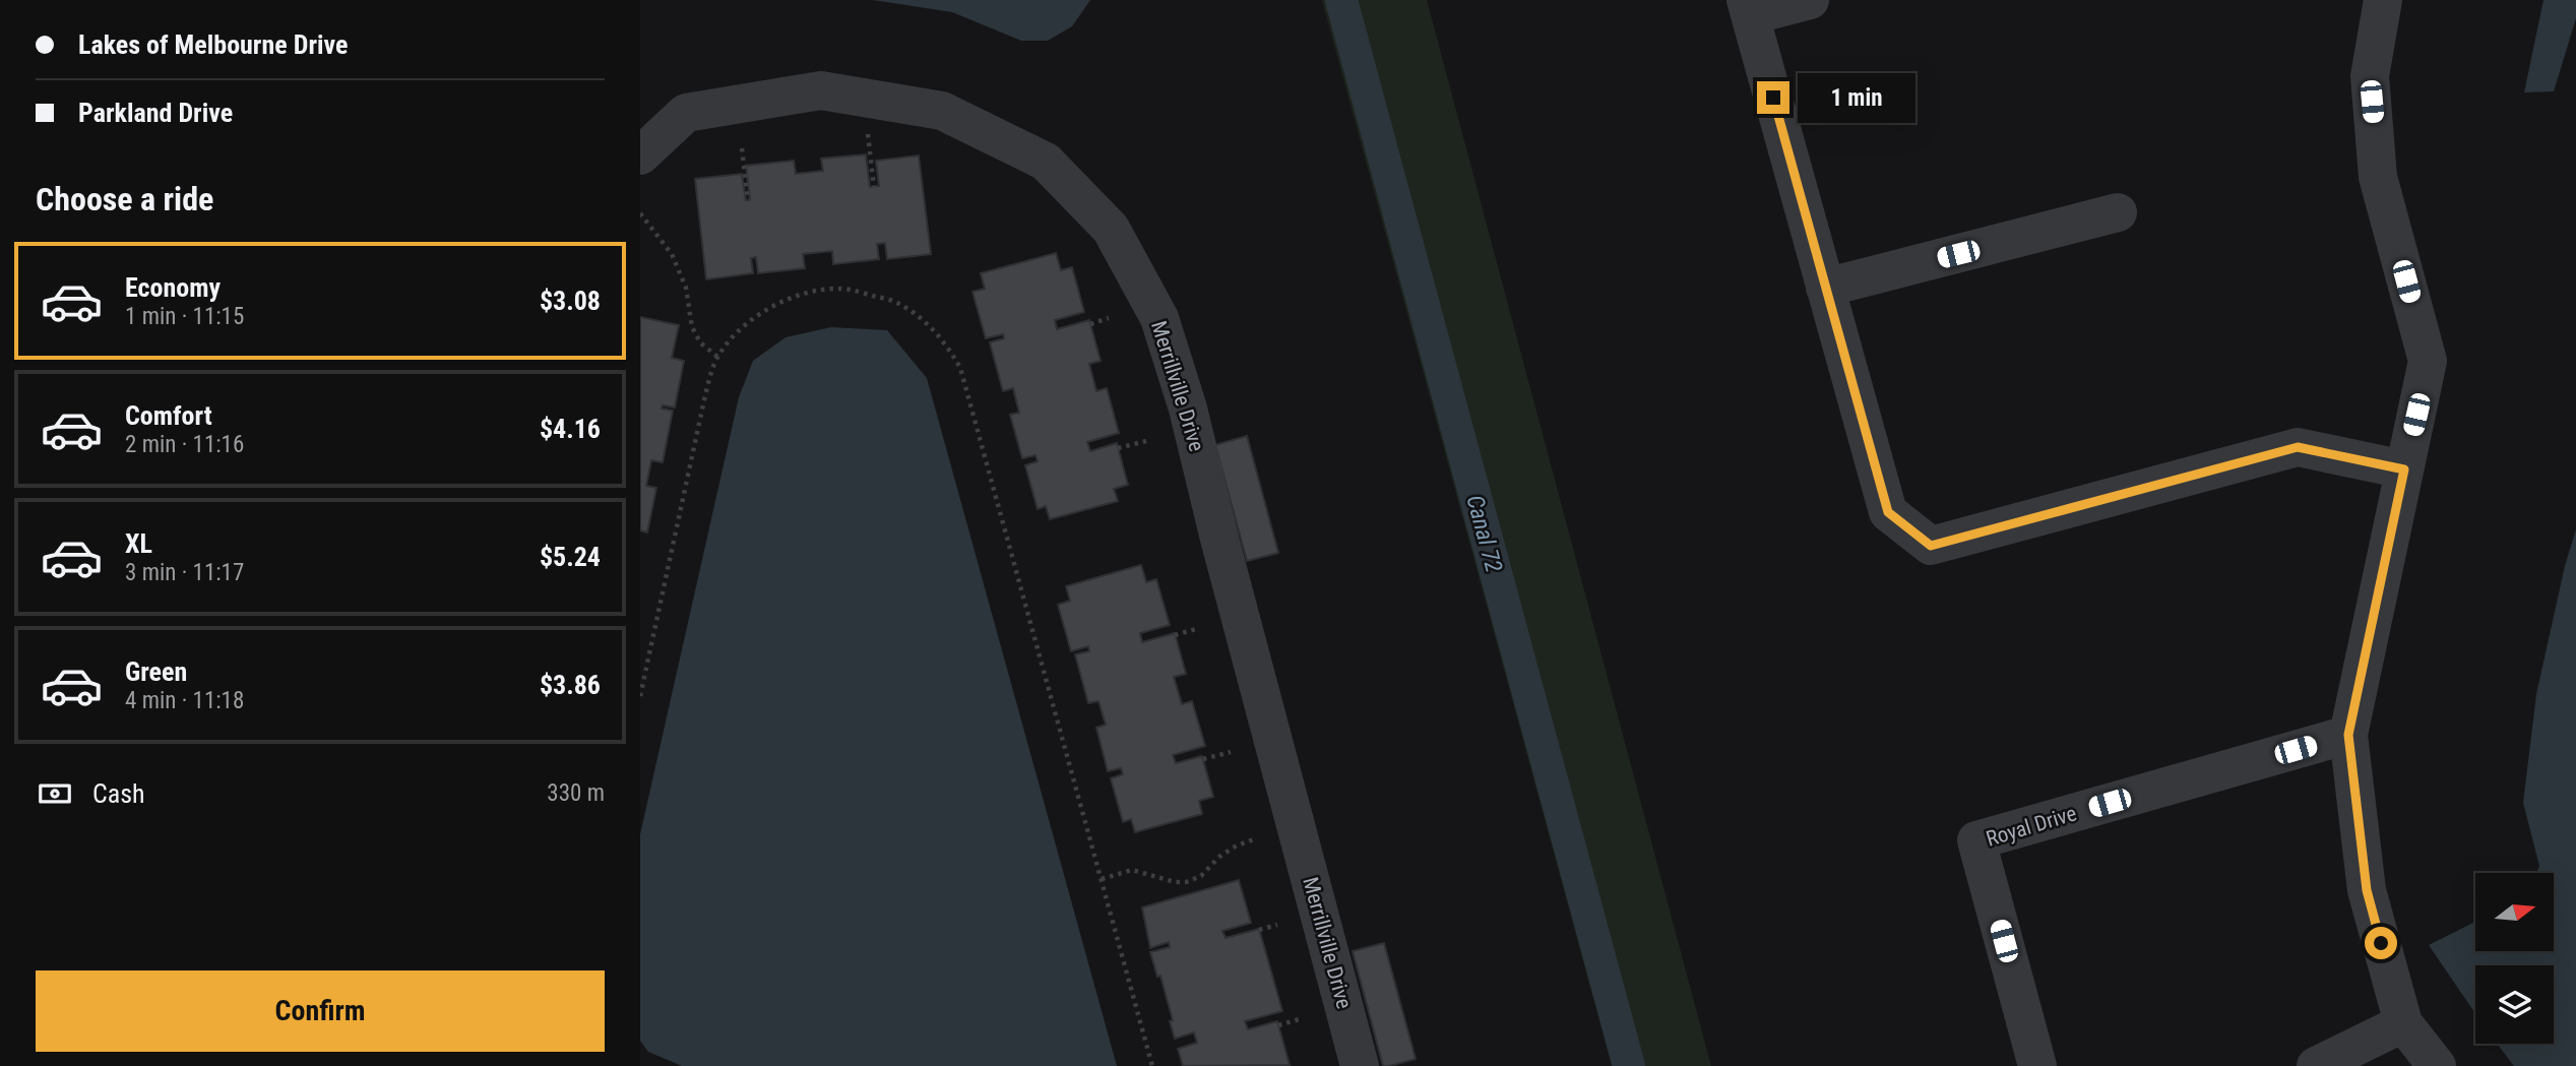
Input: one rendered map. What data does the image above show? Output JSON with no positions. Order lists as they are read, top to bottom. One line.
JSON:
{"streets":{"street":["Merrillville Drive","Royal Drive"]},"water":["Canal 72"],"north":"right","page":{"banner":["Lakes of Melbourne Drive","Parkland Drive"],"bubble":"1 min","heading":"Choose a ride","list":[{"name":"Economy","note":"1 min · 11:15","value":"$3.08"},{"name":"Comfort","note":"2 min · 11:16","value":"$4.16"},{"name":"XL","note":"3 min · 11:17","value":"$5.24"},{"name":"Green","note":"4 min · 11:18","value":"$3.86"}],"pay":["Cash","330 m"],"buttons":"Confirm"}}
